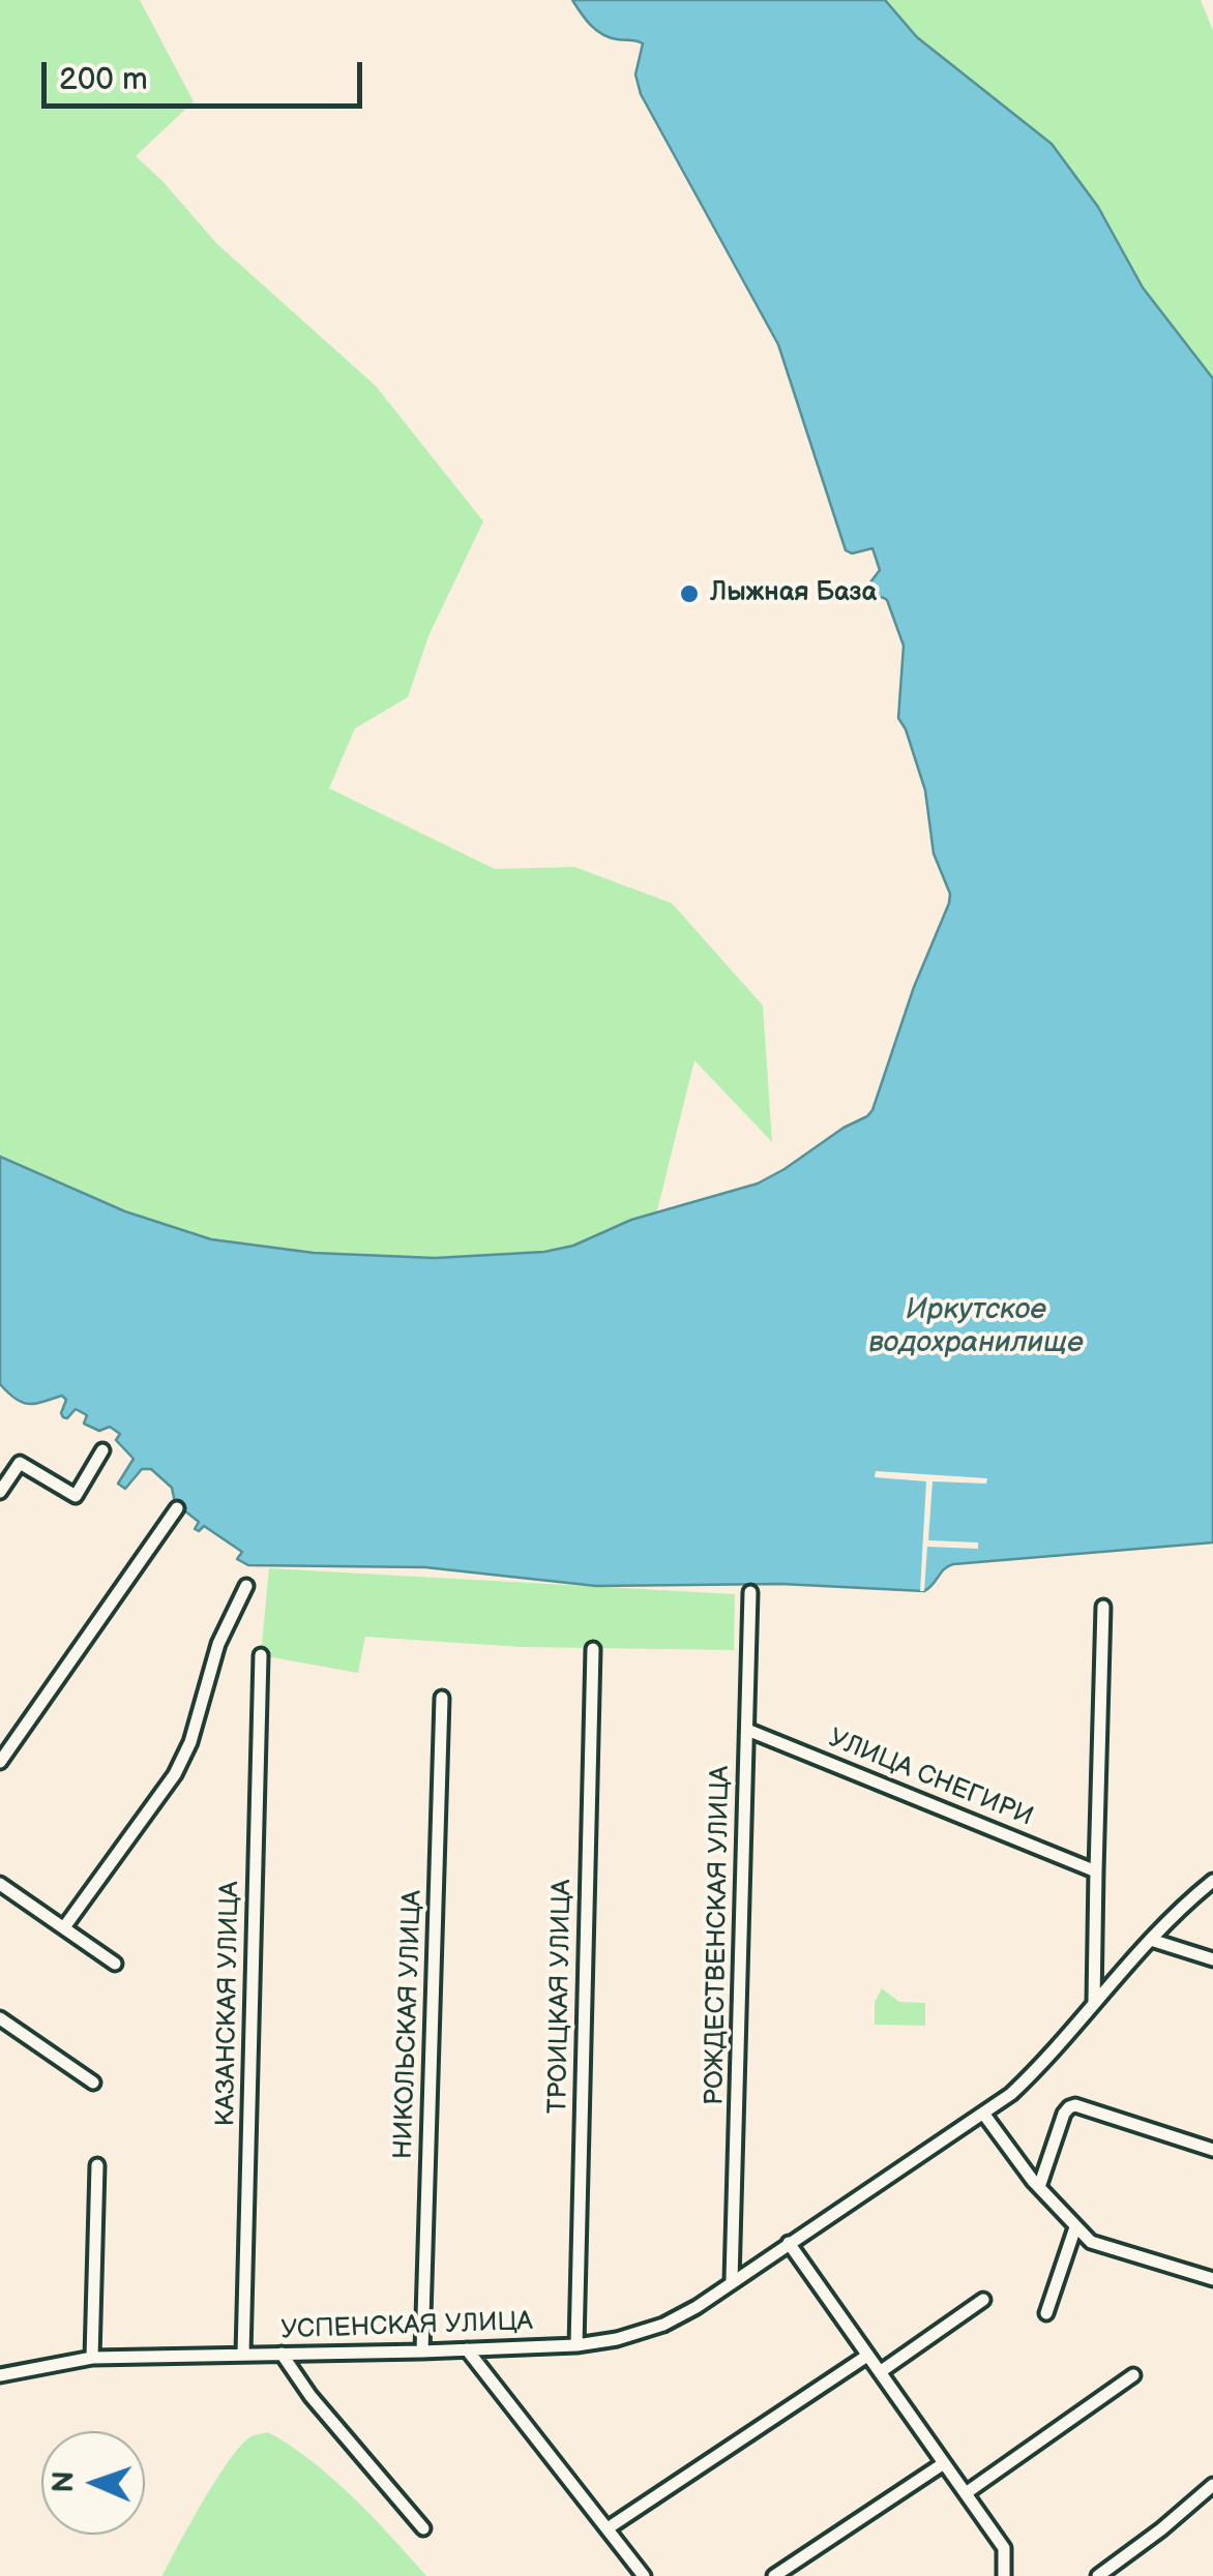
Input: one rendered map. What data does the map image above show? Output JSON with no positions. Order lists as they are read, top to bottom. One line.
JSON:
{"streets":{"street":["УЛИЦА СНЕГИРИ","РОЖДЕСТВЕНСКАЯ УЛИЦА","ТРОИЦКАЯ УЛИЦА","КАЗАНСКАЯ УЛИЦА","НИКОЛЬСКАЯ УЛИЦА","УСПЕНСКАЯ УЛИЦА"]},"crossings":[["УЛИЦА СНЕГИРИ","РОЖДЕСТВЕНСКАЯ УЛИЦА"],["РОЖДЕСТВЕНСКАЯ УЛИЦА","УСПЕНСКАЯ УЛИЦА"],["ТРОИЦКАЯ УЛИЦА","УСПЕНСКАЯ УЛИЦА"],["КАЗАНСКАЯ УЛИЦА","УСПЕНСКАЯ УЛИЦА"],["НИКОЛЬСКАЯ УЛИЦА","УСПЕНСКАЯ УЛИЦА"]],"water":["Иркутское водохранилище"],"places":["Лыжная База"],"scale_bar":"200 m","north":"left"}
